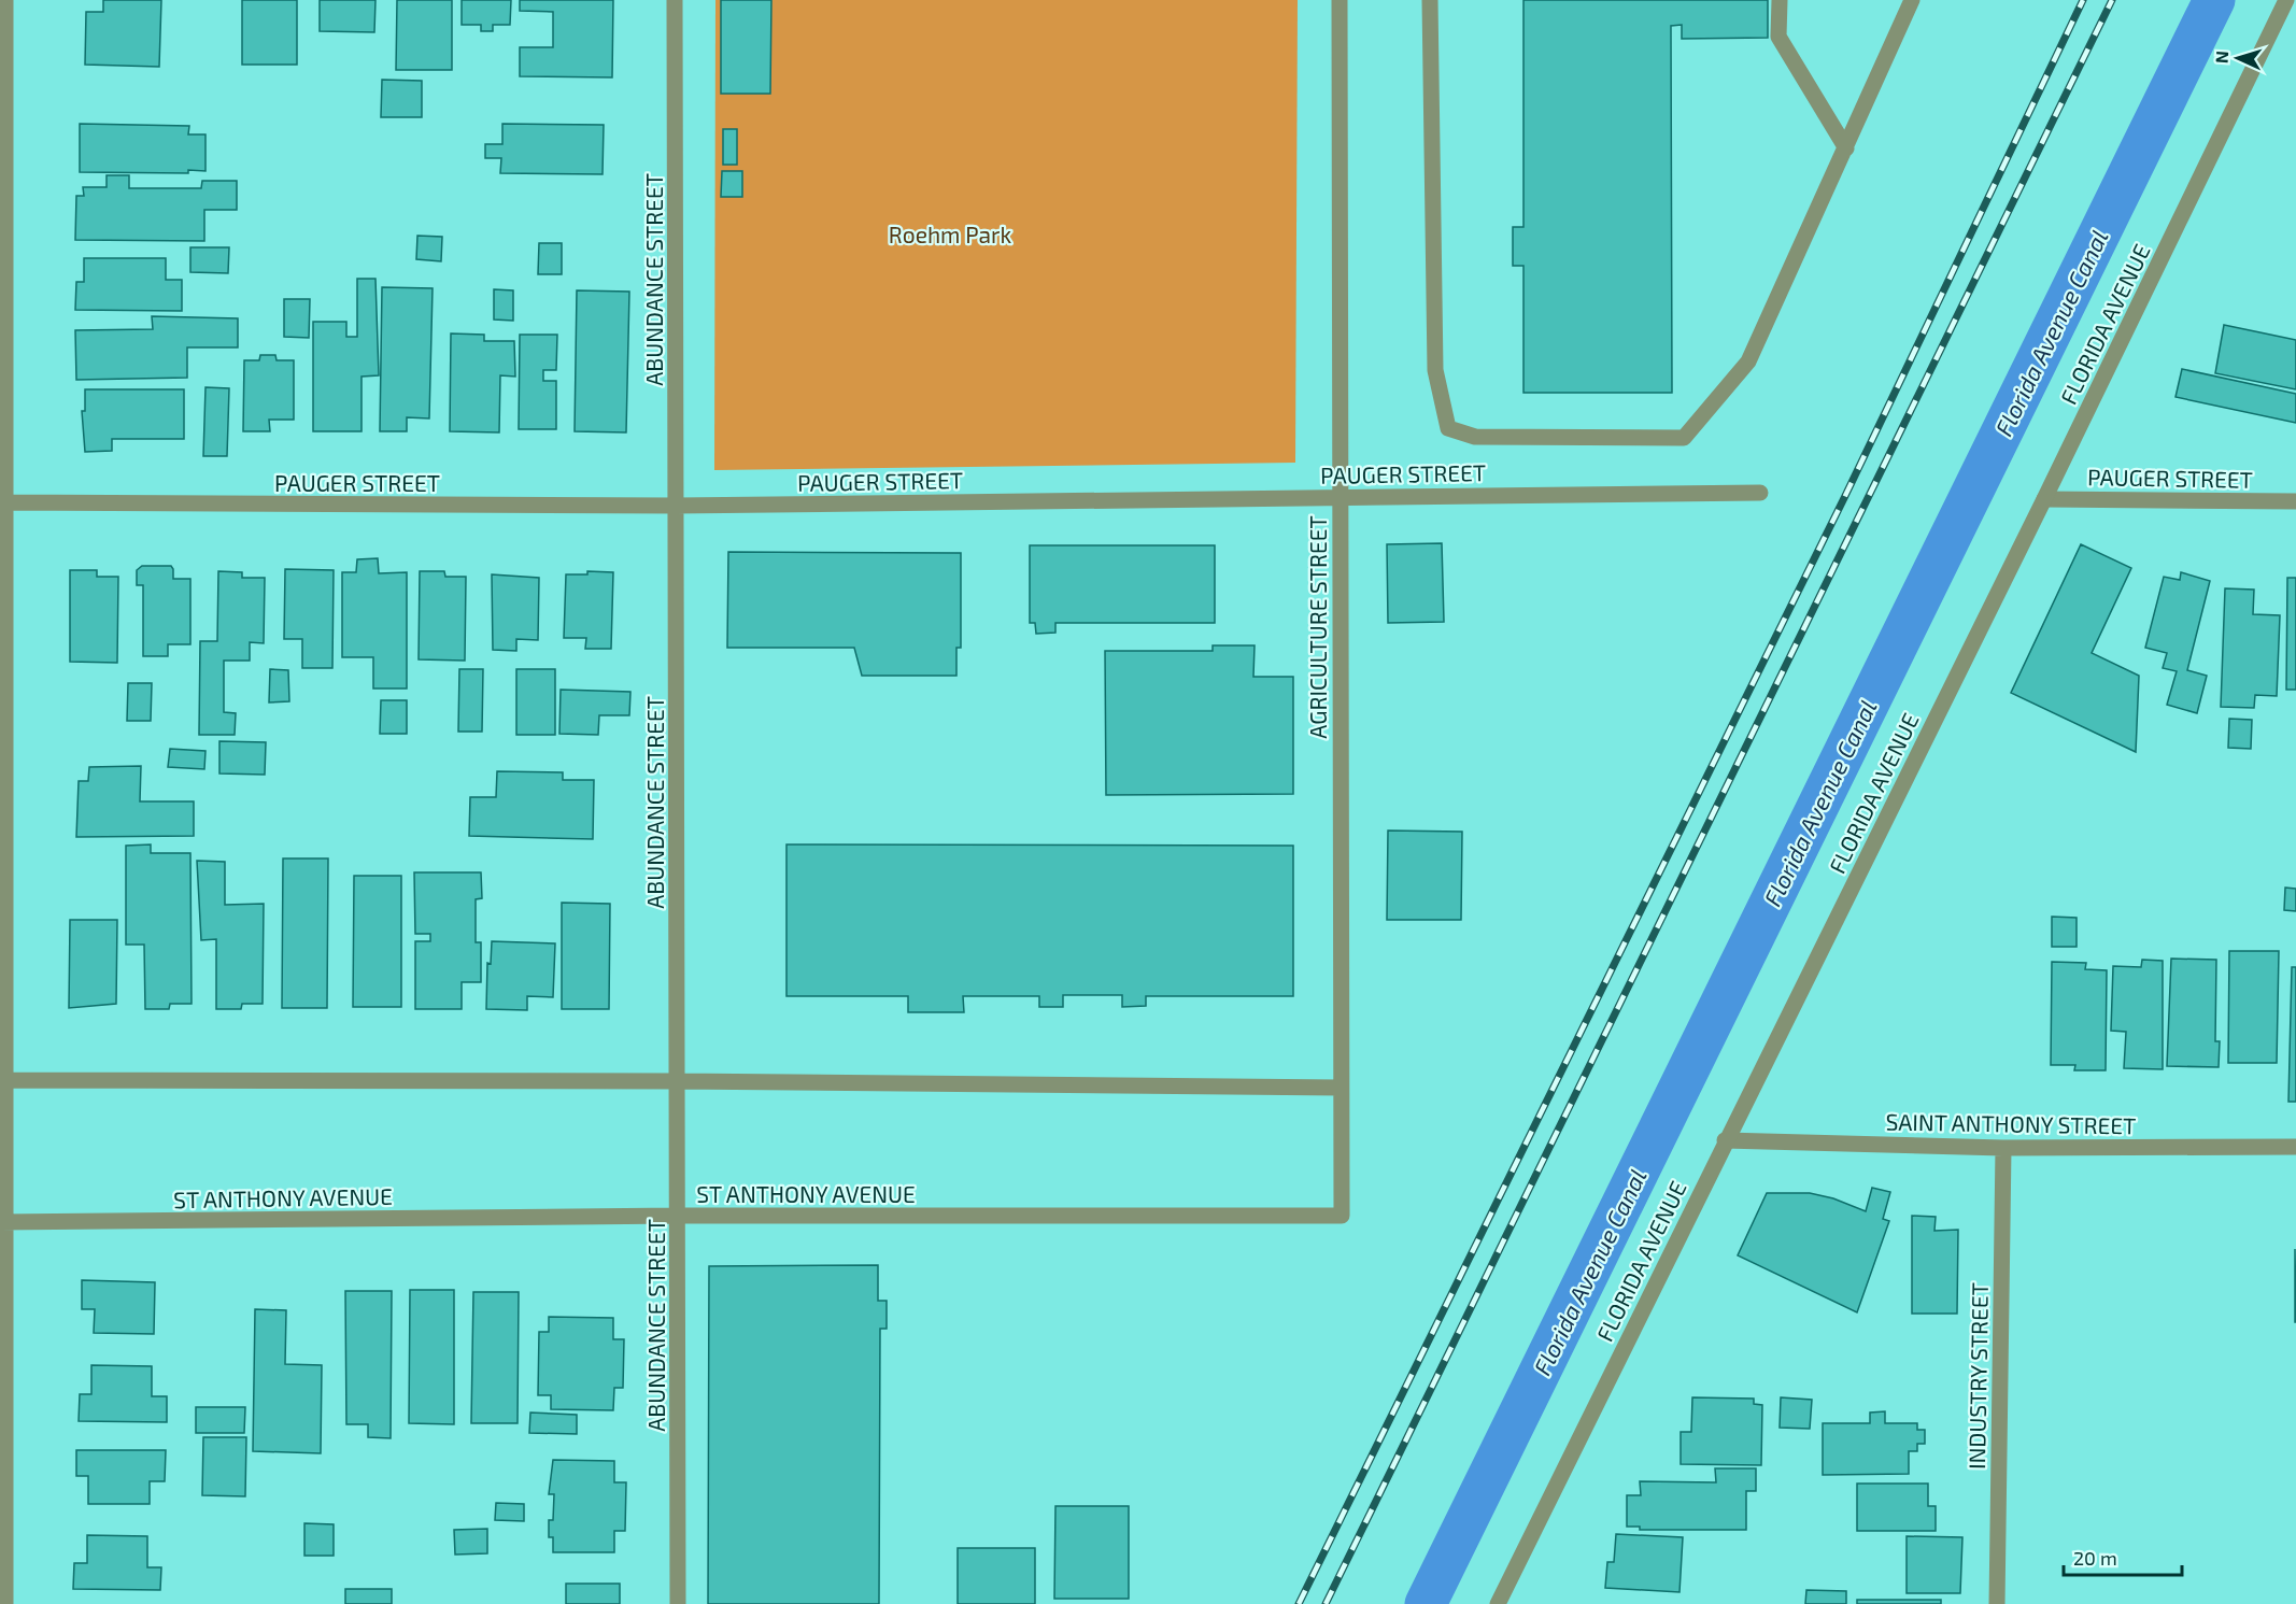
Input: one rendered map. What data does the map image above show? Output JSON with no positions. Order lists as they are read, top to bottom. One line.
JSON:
{"streets":{"street":["ABUNDANCE STREET","FLORIDA AVENUE","PAUGER STREET","AGRICULTURE STREET","SAINT ANTHONY STREET","ST ANTHONY AVENUE","INDUSTRY STREET"]},"crossings":[["ABUNDANCE STREET","PAUGER STREET"],["ABUNDANCE STREET","ST ANTHONY AVENUE"],["FLORIDA AVENUE","PAUGER STREET"],["FLORIDA AVENUE","SAINT ANTHONY STREET"],["PAUGER STREET","AGRICULTURE STREET"],["AGRICULTURE STREET","ST ANTHONY AVENUE"],["SAINT ANTHONY STREET","INDUSTRY STREET"]],"water":["Florida Avenue Canal"],"parks":["Roehm Park"],"scale_bar":"20 m","north":"left"}
